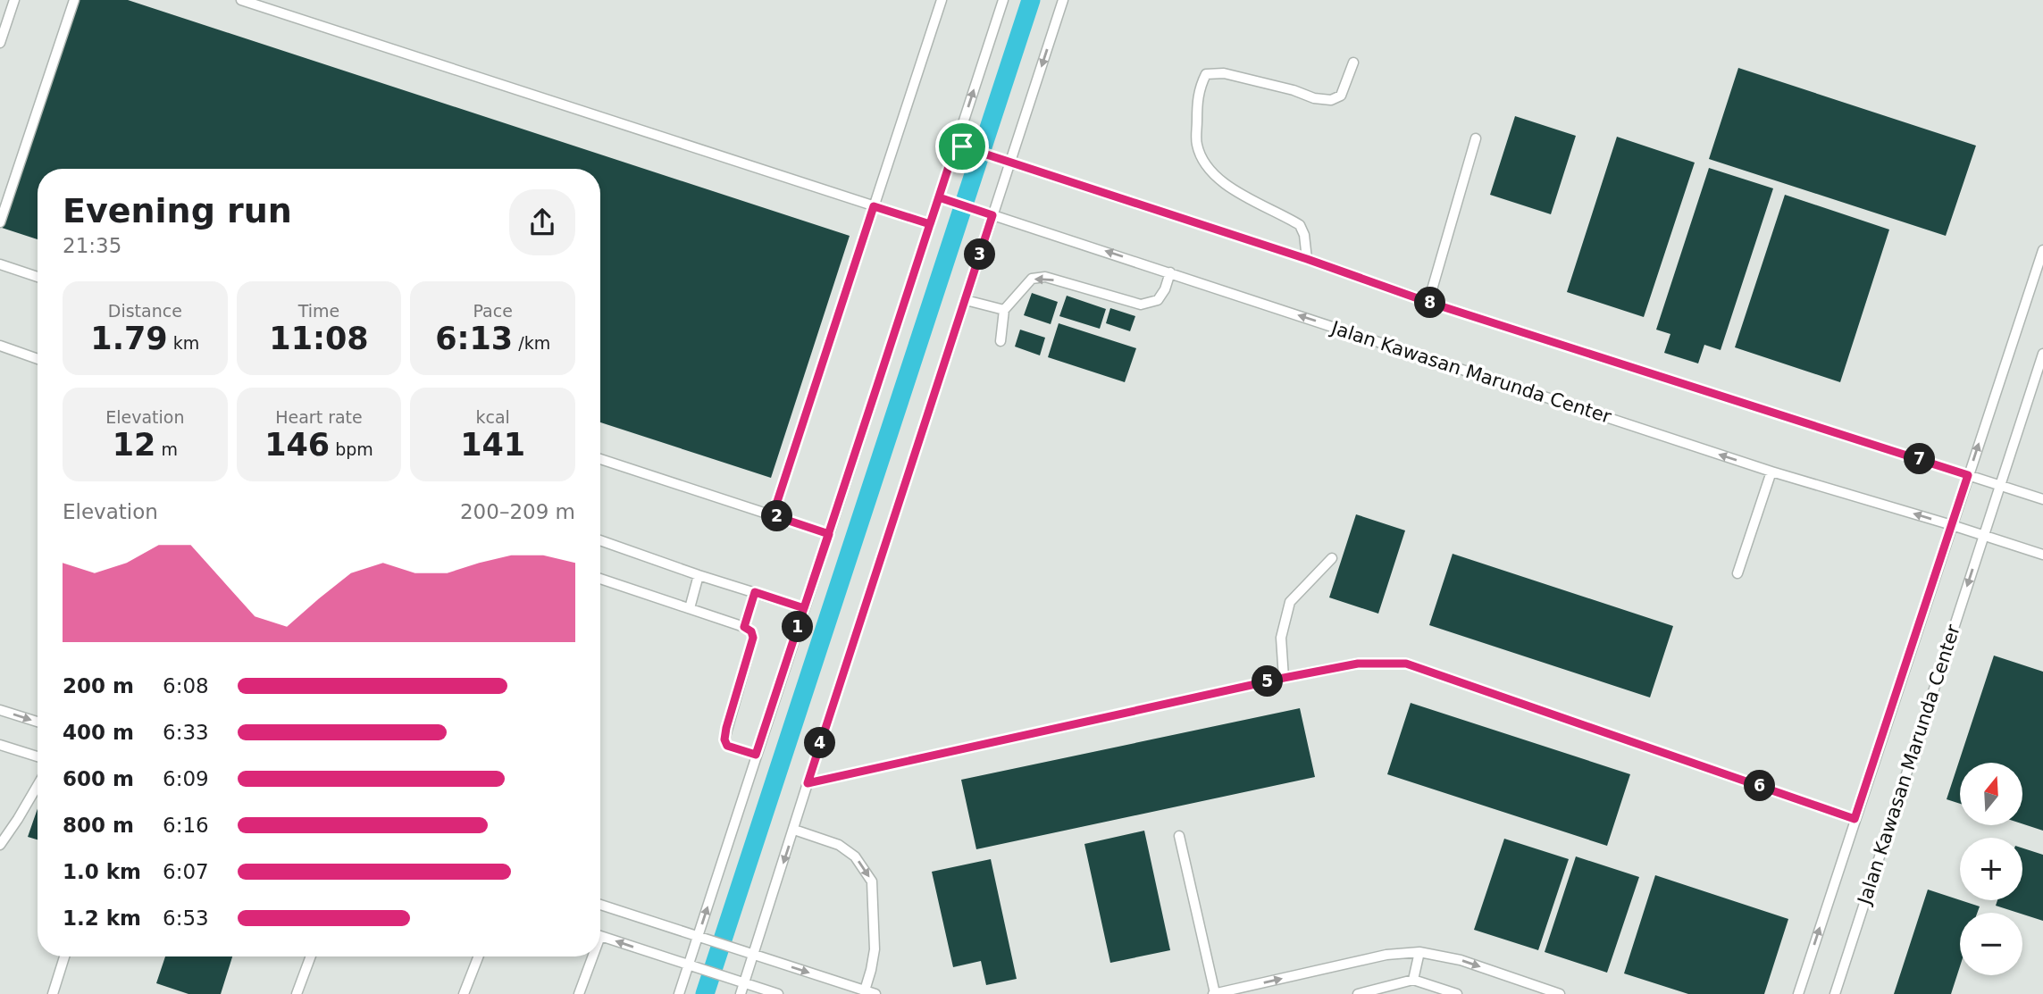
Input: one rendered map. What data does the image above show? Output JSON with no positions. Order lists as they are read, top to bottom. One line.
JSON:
{"streets":{"lane":["Jalan Kawasan Marunda Center"]},"north":"top","page":{"heading":["Evening run","21:35"],"pins":["3","8","7","2","1","5","4","6"],"stats":[["Distance","1.79 km"],["Time","11:08"],["Pace","6:13 /km"],["Elevation","12 m"],["Heart rate","146 bpm"],["kcal","141"]],"chart":["Elevation","200–209 m"],"list":[{"name":"200 m","note":"6:08"},{"name":"400 m","note":"6:33"},{"name":"600 m","note":"6:09"},{"name":"800 m","note":"6:16"},{"name":"1.0 km","note":"6:07"},{"name":"1.2 km","note":"6:53"}],"map_buttons":["+","−"]}}
